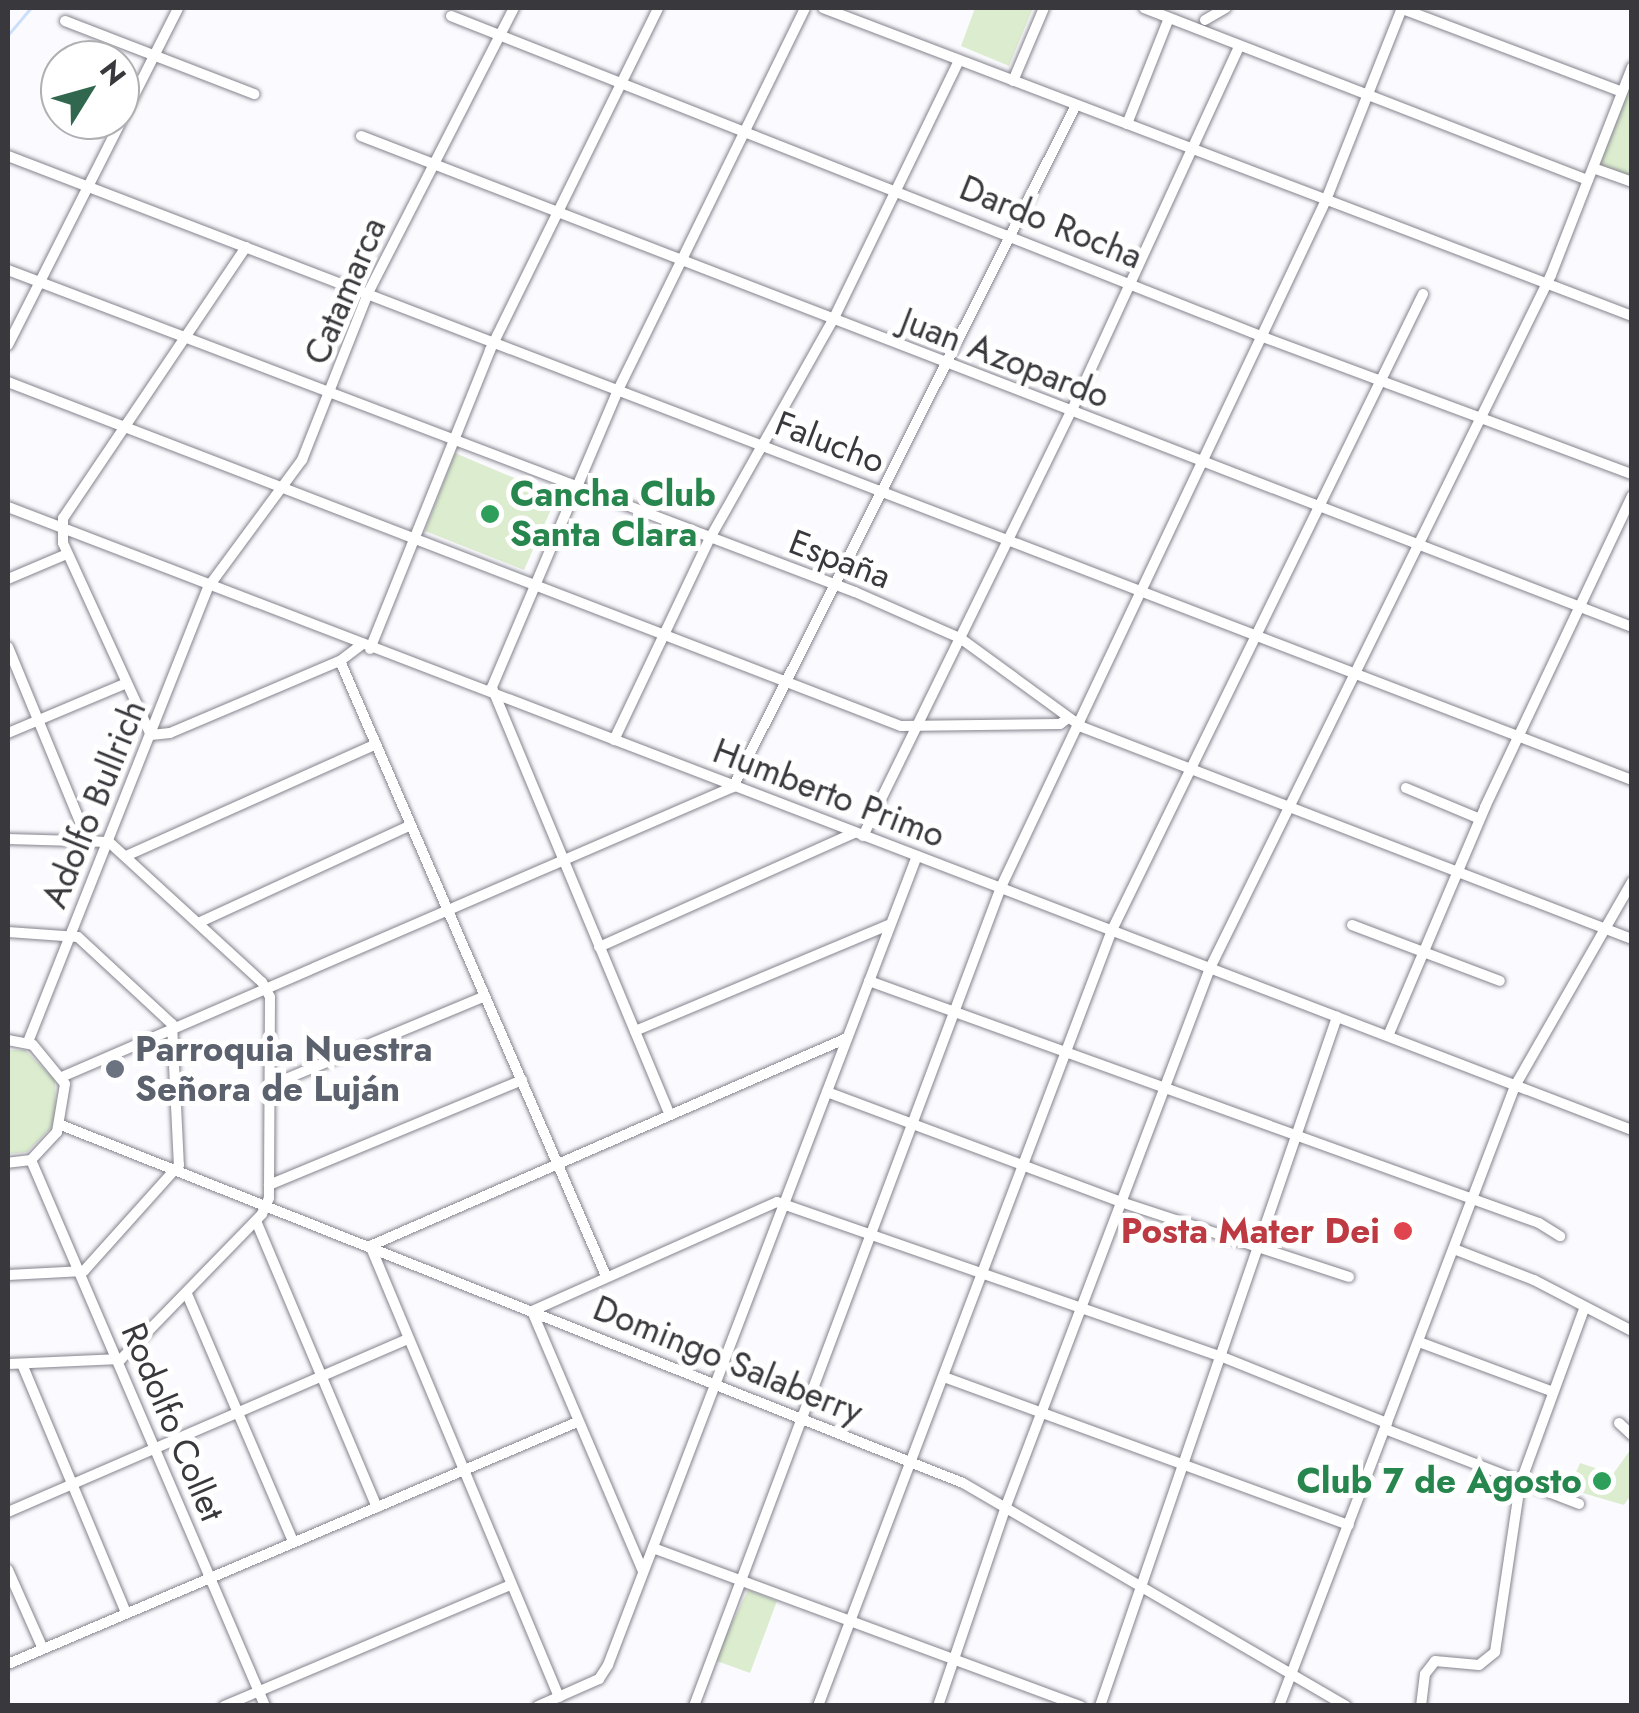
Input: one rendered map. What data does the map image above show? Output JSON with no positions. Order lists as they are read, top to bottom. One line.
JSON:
{"streets":{"street":["Dardo Rocha","Catamarca","Juan Azopardo","Falucho","España","Humberto Primo","Adolfo Bullrich","Domingo Salaberry","Rodolfo Collet"]},"crossings":[["Dardo Rocha","Catamarca"],["Catamarca","Juan Azopardo"],["Catamarca","Falucho"],["Catamarca","España"],["Catamarca","Humberto Primo"],["Catamarca","Adolfo Bullrich"],["Humberto Primo","Adolfo Bullrich"]],"places":["Cancha Club Santa Clara","Parroquia Nuestra Señora de Luján","Posta Mater Dei","Club 7 de Agosto"],"north":"top right"}
